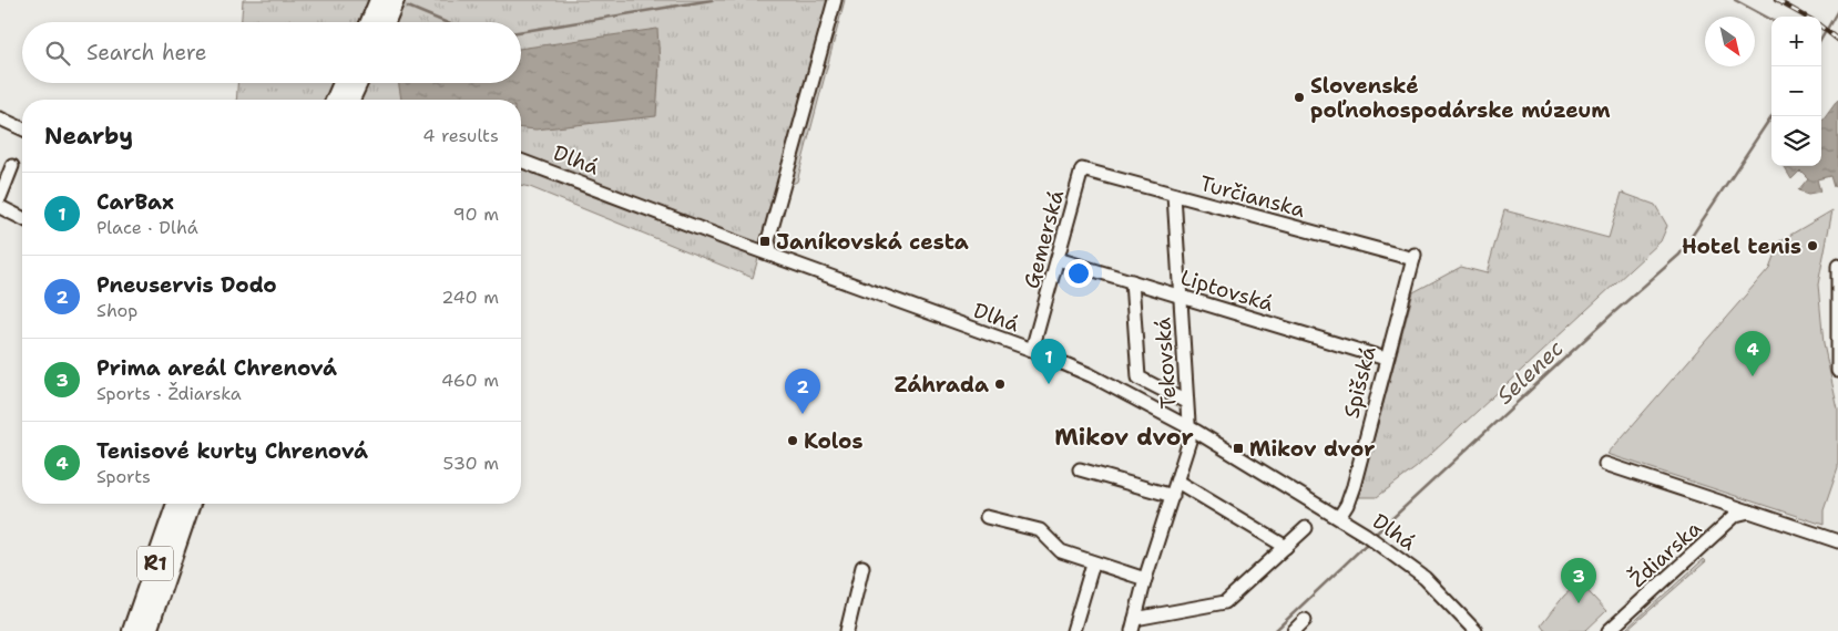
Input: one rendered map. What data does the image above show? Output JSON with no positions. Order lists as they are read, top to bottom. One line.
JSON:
{"streets":{"highway":["R1"],"street":["Dlhá","Turčianska","Gemerská","Liptovská","Tekovská","Spišská","Ždiarska"]},"crossings":[["Dlhá","Gemerská"],["Dlhá","Tekovská"],["Dlhá","Spišská"],["Turčianska","Gemerská"],["Turčianska","Tekovská"],["Turčianska","Spišská"],["Gemerská","Liptovská"],["Liptovská","Tekovská"],["Liptovská","Spišská"]],"districts":["Mikov dvor"],"water":["Selenec"],"places":{"other":["Slovenské poľnohospodárske múzeum","Hotel tenis","Záhrada","Kolos"],"transit":["Janíkovská cesta","Mikov dvor"]},"north":"bottom right","page":{"map_buttons":["+","−"],"search":"Search here","heading":["Nearby","4 results"],"list":[{"mark":"1","name":"CarBax","note":"Place · Dlhá","value":"90 m"},{"mark":"2","name":"Pneuservis Dodo","note":"Shop","value":"240 m"},{"mark":"3","name":"Prima areál Chrenová","note":"Sports · Ždiarska","value":"460 m"},{"mark":"4","name":"Tenisové kurty Chrenová","note":"Sports","value":"530 m"}],"pins":["4","1","2","3"]}}
